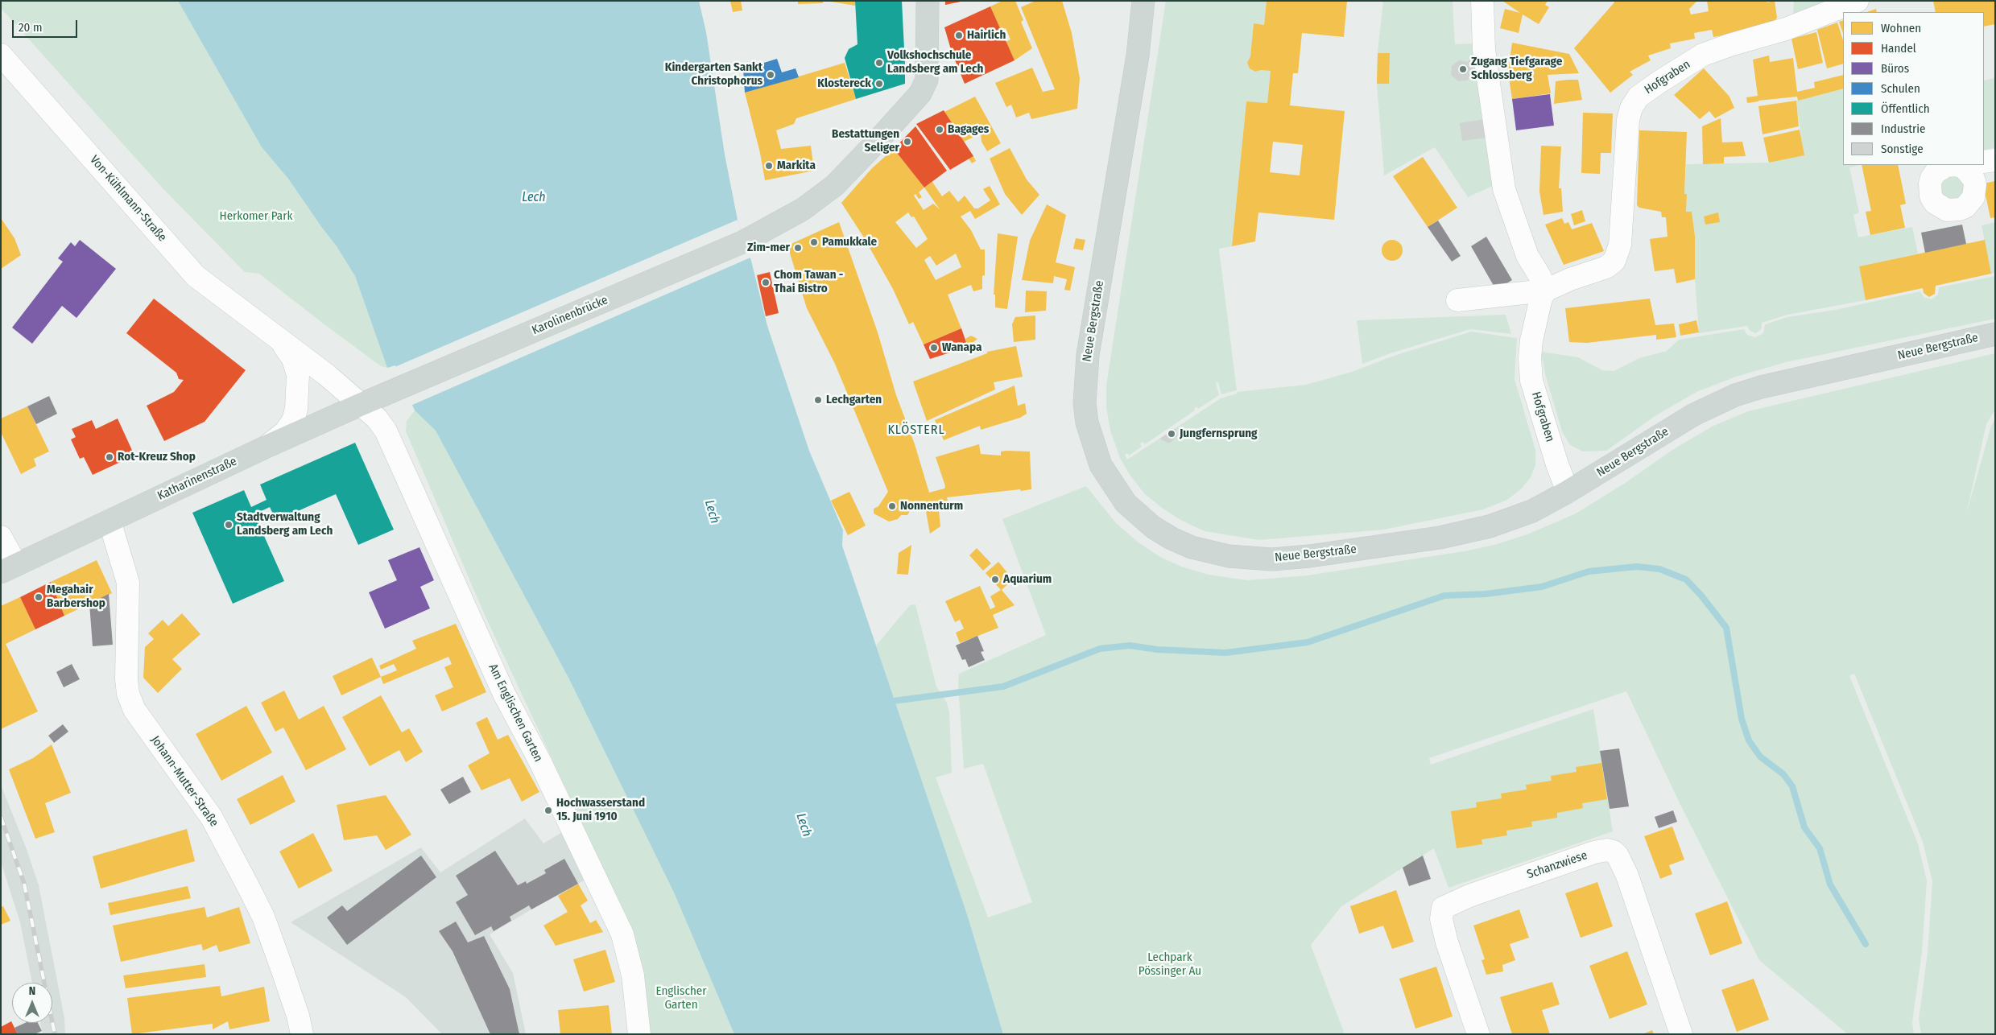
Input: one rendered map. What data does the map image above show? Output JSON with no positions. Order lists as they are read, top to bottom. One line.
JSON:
{"streets":{"main road":["Karolinenbrücke","Neue Bergstraße","Katharinenstraße"],"street":["Hofgraben","Von-Kühlmann-Straße","Am Englischen Garten","Johann-Mutter-Straße","Schanzwiese"]},"crossings":[["Hofgraben","Neue Bergstraße"],["Von-Kühlmann-Straße","Katharinenstraße"],["Von-Kühlmann-Straße","Am Englischen Garten"],["Karolinenbrücke","Katharinenstraße"],["Katharinenstraße","Am Englischen Garten"],["Katharinenstraße","Johann-Mutter-Straße"]],"districts":["KLÖSTERL"],"water":["Lech"],"parks":["Herkomer Park","Lechpark Pössinger Au","Englischer Garten"],"places":["Hairlich","Volkshochschule Landsberg am Lech","Zugang Tiefgarage Schlossberg","Kindergarten Sankt Christophorus","Klostereck","Bagages","Bestattungen Seliger","Markita","Pamukkale","Zim-mer","Chom Tawan - Thai Bistro","Wanapa","Lechgarten","Jungfernsprung","Rot-Kreuz Shop","Nonnenturm","Stadtverwaltung Landsberg am Lech","Aquarium","Megahair Barbershop","Hochwasserstand 15. Juni 1910"],"legend":["Wohnen","Handel","Büros","Schulen","Öffentlich","Industrie","Sonstige"],"scale_bar":"20 m","north":"top"}
